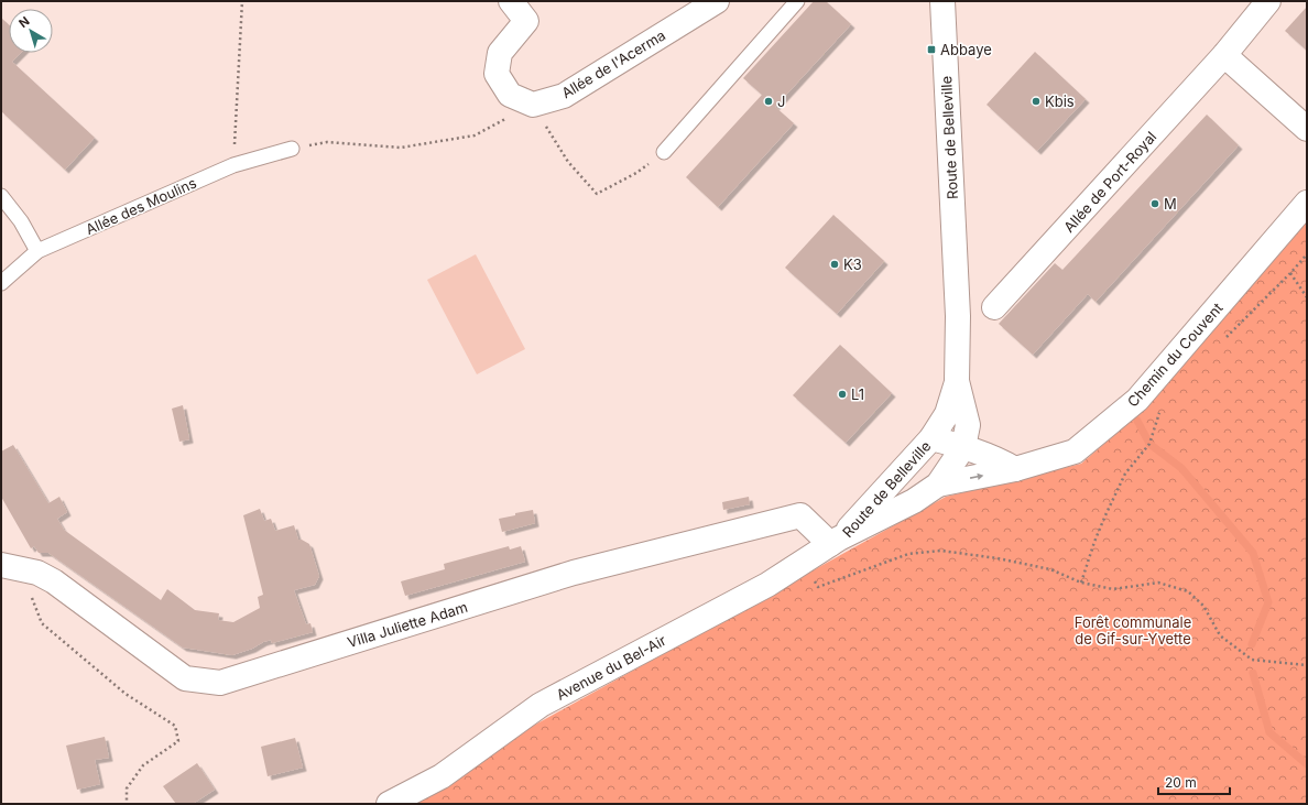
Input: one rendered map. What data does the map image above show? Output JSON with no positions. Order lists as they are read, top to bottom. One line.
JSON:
{"streets":{"street":["Allée de l'Acerma","Route de Belleville","Allée de Port-Royal","Chemin du Couvent","Villa Juliette Adam","Avenue du Bel-Air"],"lane":["Allée des Moulins"]},"crossings":[["Route de Belleville","Chemin du Couvent"],["Route de Belleville","Villa Juliette Adam"],["Route de Belleville","Avenue du Bel-Air"],["Villa Juliette Adam","Avenue du Bel-Air"]],"parks":["Forêt communale de Gif-sur-Yvette"],"places":{"transit":["Abbaye"],"other":["J","Kbis","M","K3","L1"]},"scale_bar":"20 m","north":"top left"}
